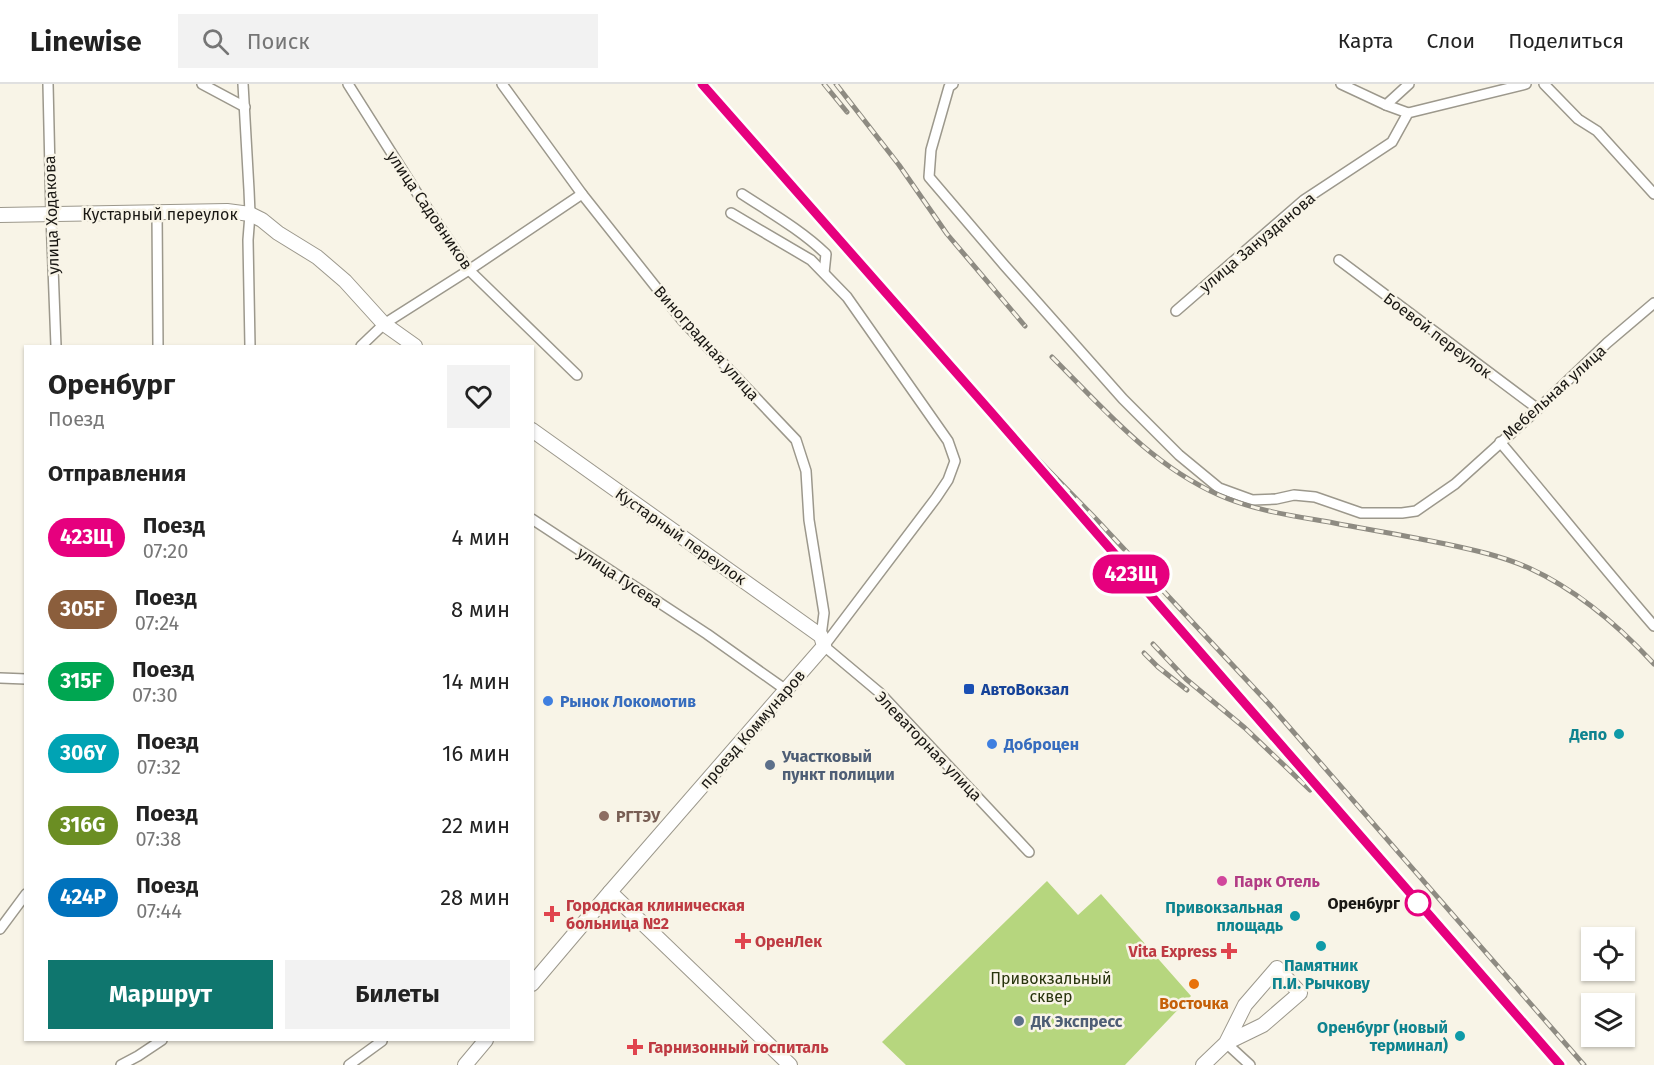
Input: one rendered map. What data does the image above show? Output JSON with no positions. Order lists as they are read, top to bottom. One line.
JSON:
{"streets":{"street":["улица Садовников","Кустарный переулок","улица Ходакова","улица Занузданова","Боевой переулок","Виноградная улица","Мебельная улица","улица Гусева","проезд Коммунаров","Элеваторная улица"]},"crossings":[["Кустарный переулок","улица Ходакова"],["Кустарный переулок","Виноградная улица"],["Кустарный переулок","проезд Коммунаров"],["Кустарный переулок","Элеваторная улица"],["Боевой переулок","Мебельная улица"],["Виноградная улица","проезд Коммунаров"],["Виноградная улица","Элеваторная улица"],["улица Гусева","проезд Коммунаров"],["проезд Коммунаров","Элеваторная улица"]],"parks":["Привокзальный сквер"],"places":{"transit":["АвтоВокзал"],"other":["Рынок Локомотив","Депо","Доброцен","Участковый пункт полиции","РГТЭУ","Парк Отель","Оренбург","Привокзальная площадь","Памятник П.И. Рычкову","Восточка","ДК Экспресс","Оренбург (новый терминал)"],"health":["Городская клиническая больница №2","ОренЛек","Vita Express","Гарнизонный госпиталь"]},"page":{"header":"Linewise","search":"Поиск","nav":["Карта","Слои","Поделиться"],"on_map":"423Щ","heading":[["Оренбург","Поезд"],"Отправления"],"list":[{"mark":"423Щ","name":"Поезд","note":"07:20","value":"4 мин"},{"mark":"305F","name":"Поезд","note":"07:24","value":"8 мин"},{"mark":"315F","name":"Поезд","note":"07:30","value":"14 мин"},{"mark":"306Y","name":"Поезд","note":"07:32","value":"16 мин"},{"mark":"316G","name":"Поезд","note":"07:38","value":"22 мин"},{"mark":"424Р","name":"Поезд","note":"07:44","value":"28 мин"}],"buttons":["Маршрут","Билеты"]}}
